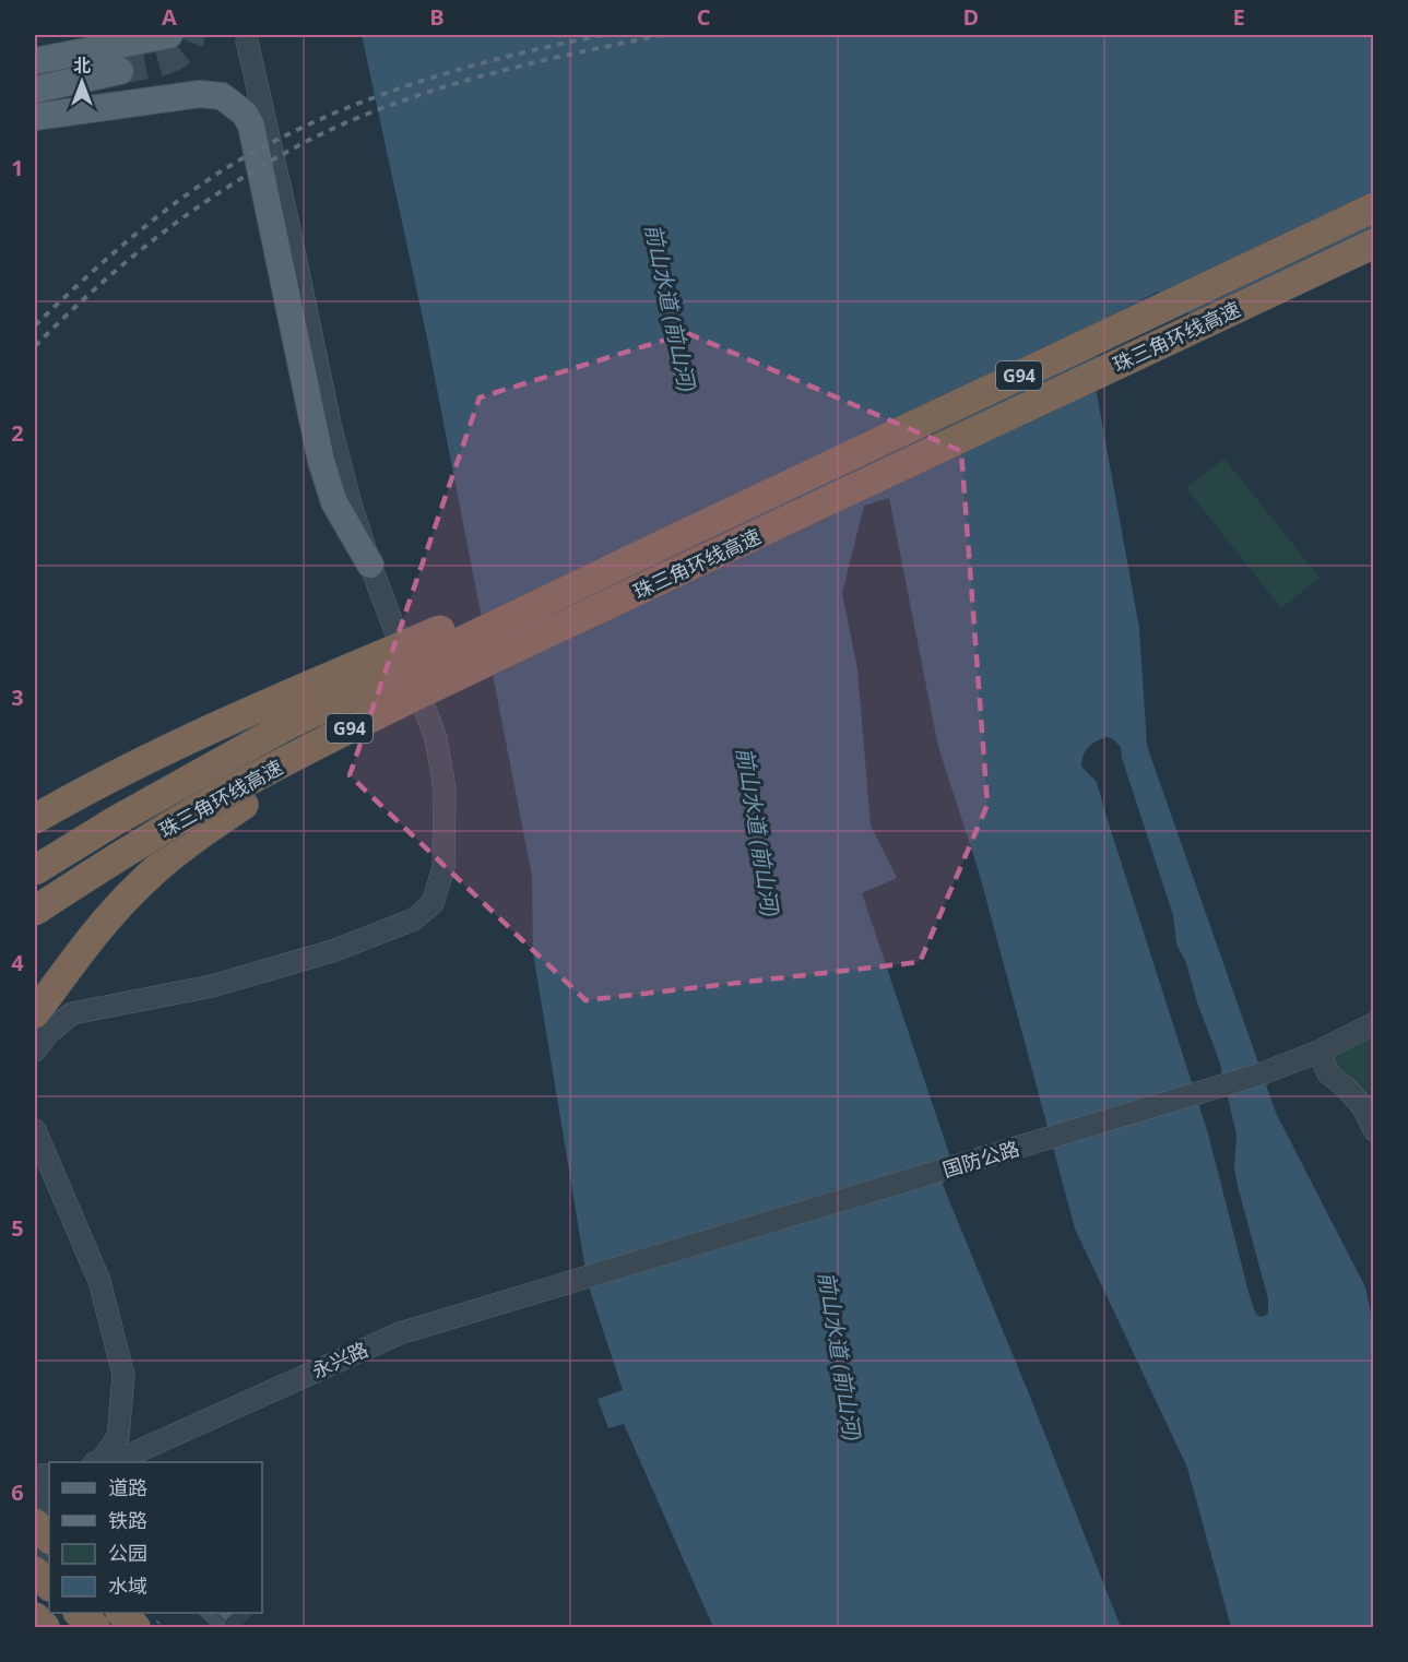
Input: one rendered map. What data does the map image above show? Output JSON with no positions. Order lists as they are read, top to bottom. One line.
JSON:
{"streets":{"highway":["珠三角环线高速","G94"],"street":["国防公路","永兴路"]},"crossings":[["国防公路","永兴路"]],"water":["前山水道 (前山河)"],"legend":["道路","铁路","公园","水域"],"north":"top","grid":{"columns":["A","B","C","D","E"],"rows":["1","2","3","4","5","6"]}}
